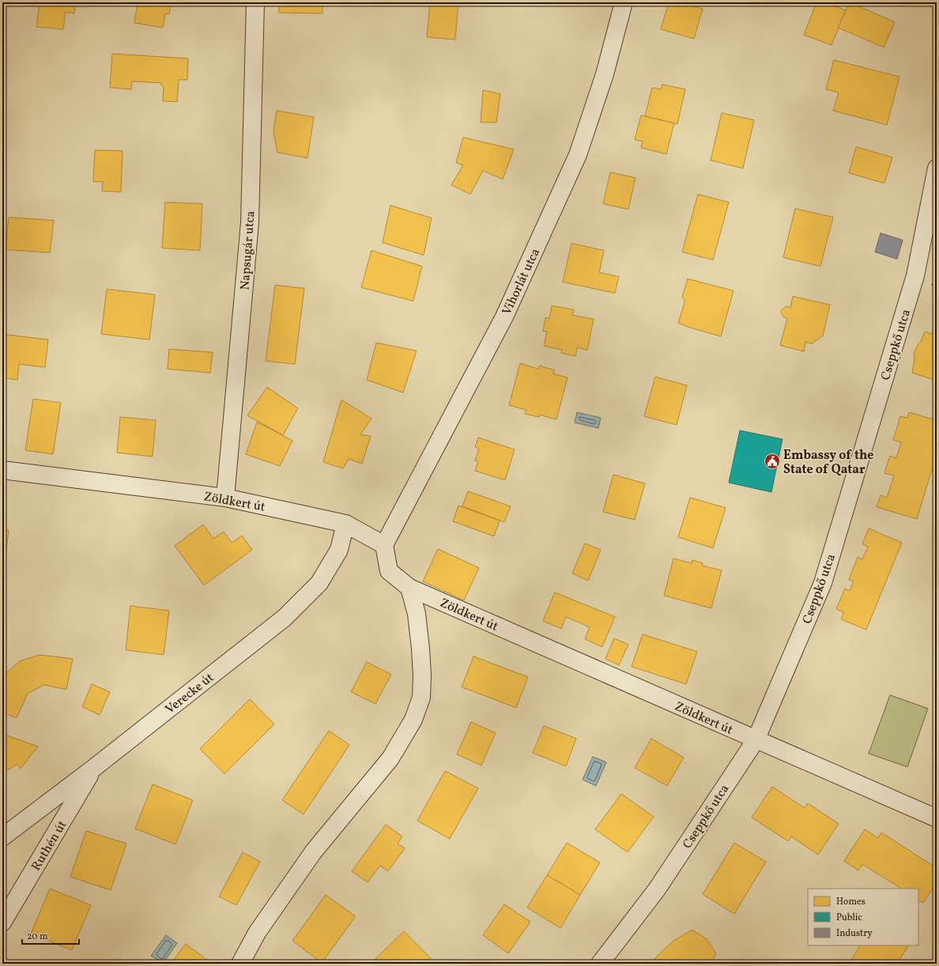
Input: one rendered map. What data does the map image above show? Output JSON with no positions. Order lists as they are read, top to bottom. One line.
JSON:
{"streets":{"street":["Napsugár utca","Vihorlát utca","Cseppkő utca","Zöldkert út","Verecke út","Ruthén út"]},"crossings":[["Napsugár utca","Zöldkert út"],["Vihorlát utca","Zöldkert út"],["Cseppkő utca","Zöldkert út"],["Zöldkert út","Verecke út"],["Verecke út","Ruthén út"]],"places":{"public building":["Embassy of the State of Qatar"]},"legend":["Homes","Public","Industry"],"scale_bar":"20 m"}
